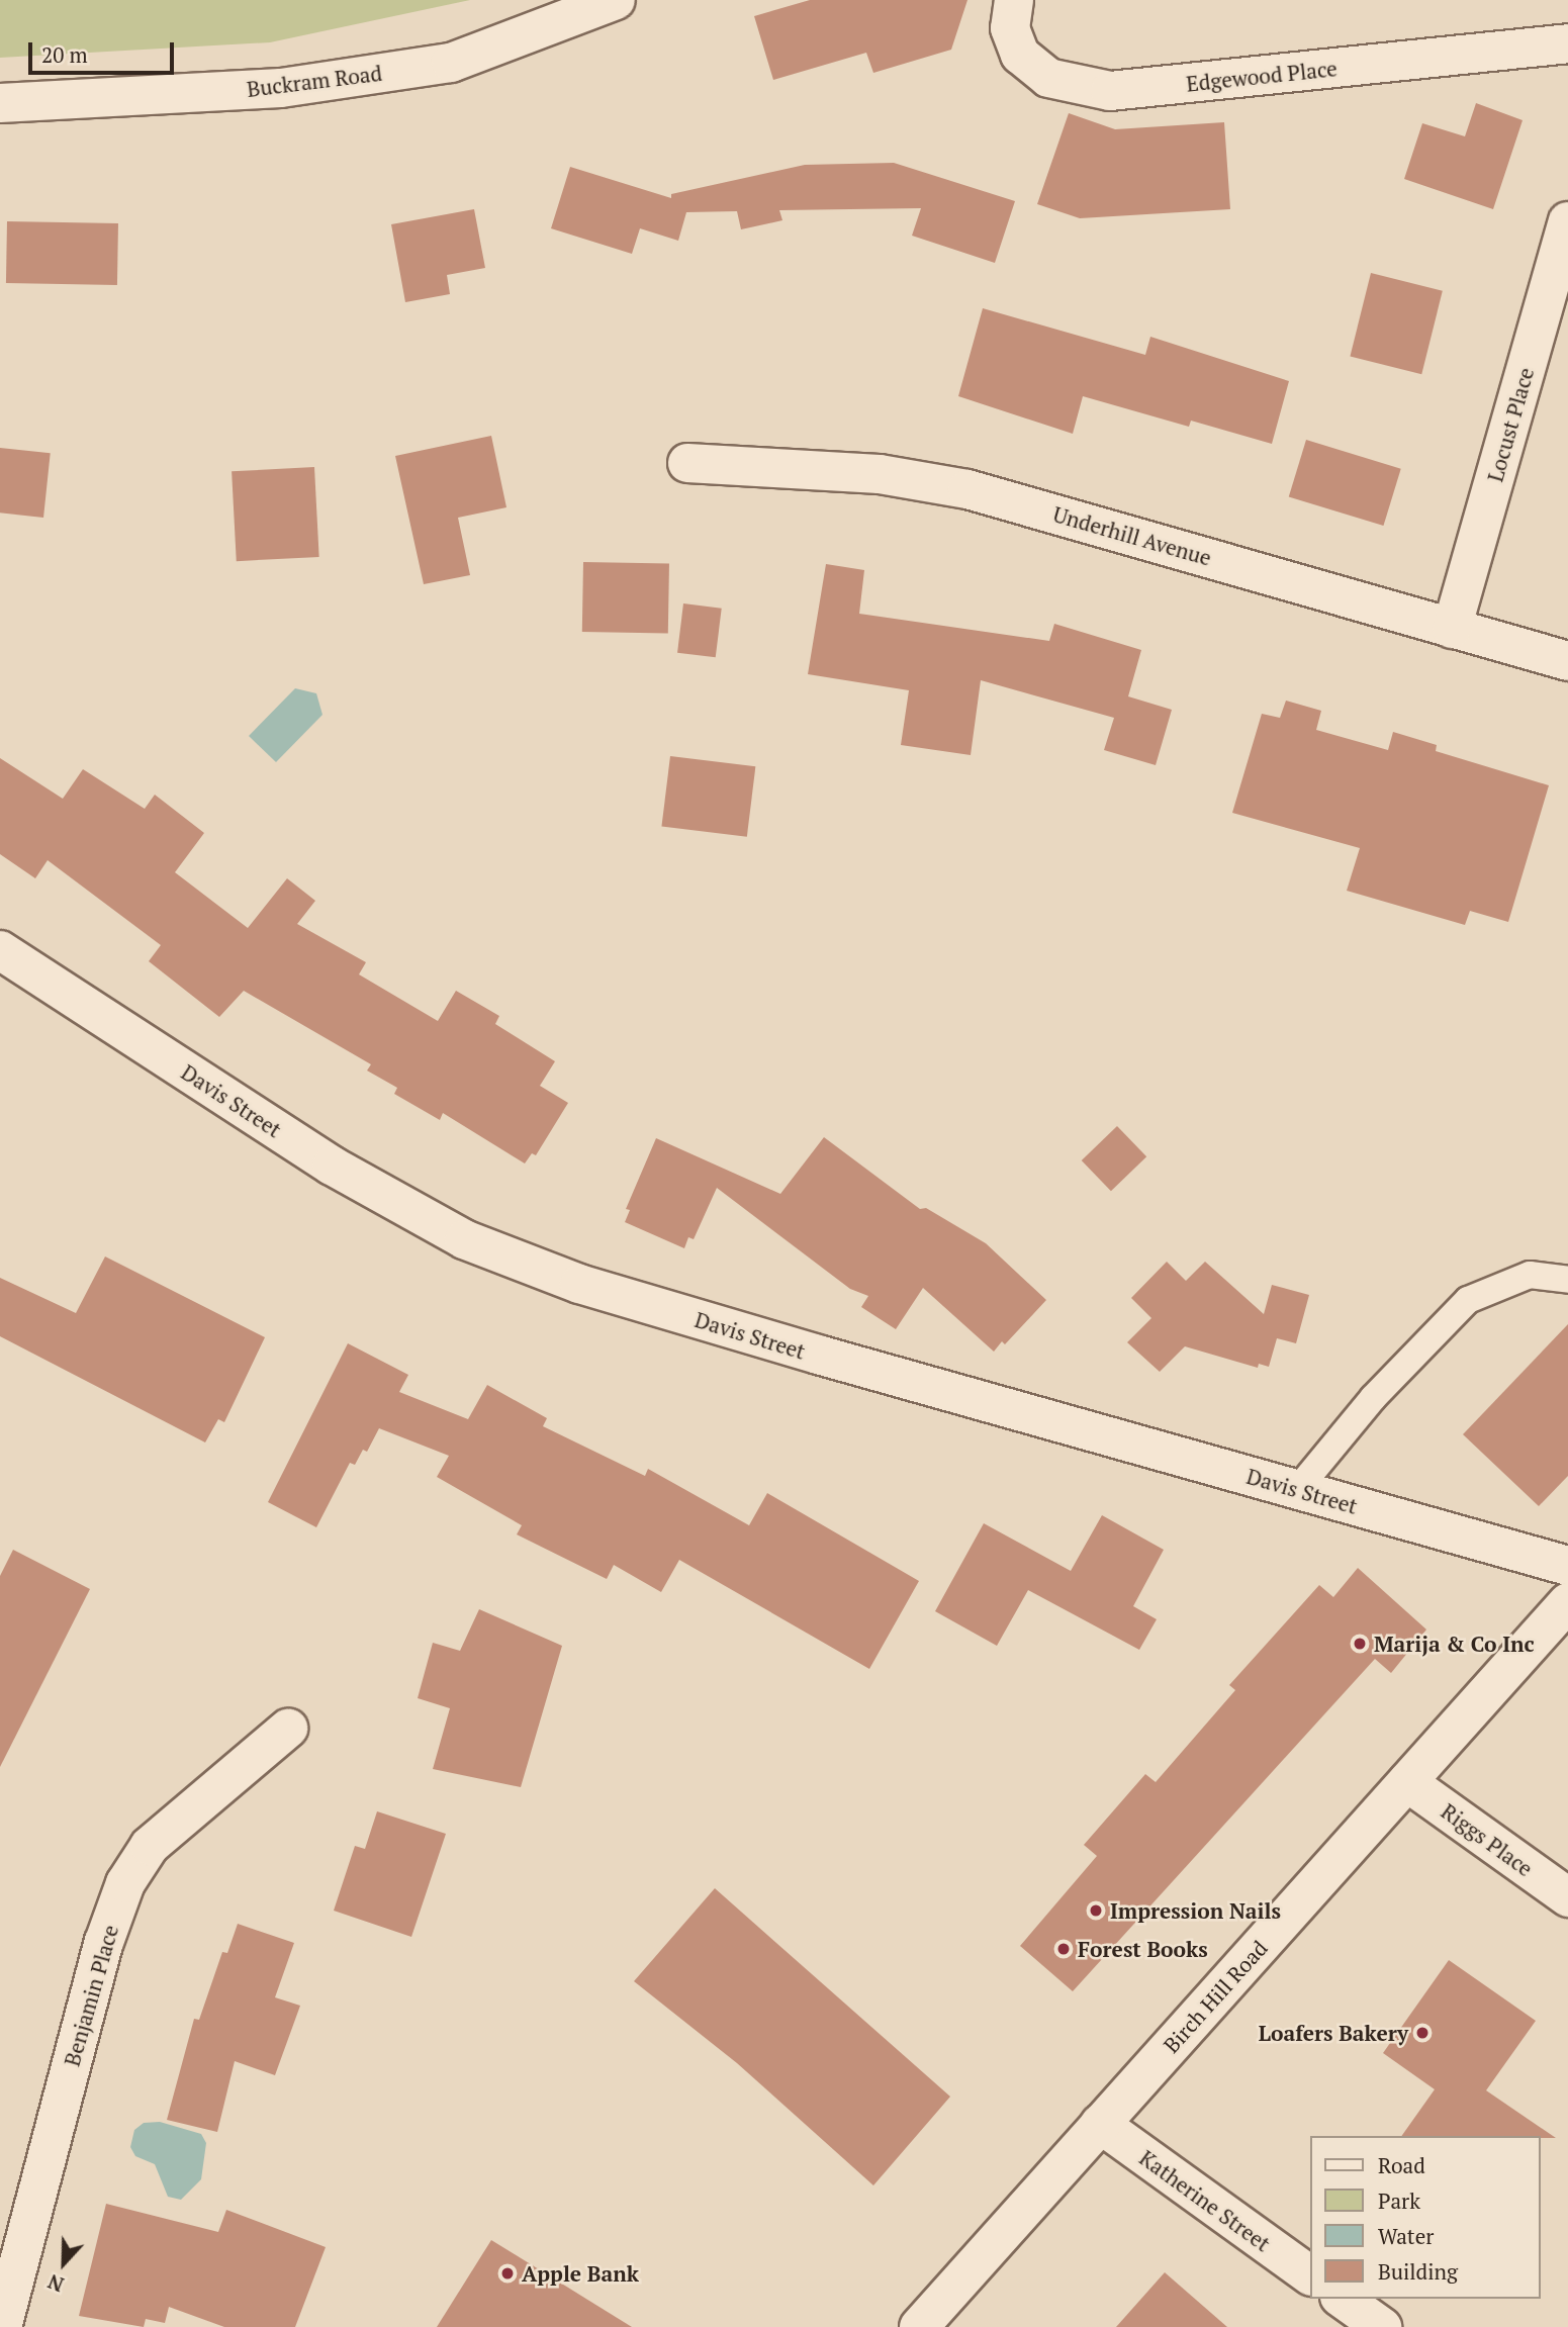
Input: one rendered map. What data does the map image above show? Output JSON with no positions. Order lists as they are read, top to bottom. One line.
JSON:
{"streets":{"street":["Edgewood Place","Buckram Road","Locust Place","Underhill Avenue","Davis Street","Riggs Place","Benjamin Place","Birch Hill Road","Katherine Street"]},"crossings":[["Locust Place","Underhill Avenue"],["Riggs Place","Birch Hill Road"],["Birch Hill Road","Katherine Street"]],"places":["Marija & Co Inc","Impression Nails","Forest Books","Loafers Bakery","Apple Bank"],"legend":["Road","Park","Water","Building"],"scale_bar":"20 m","north":"bottom"}
